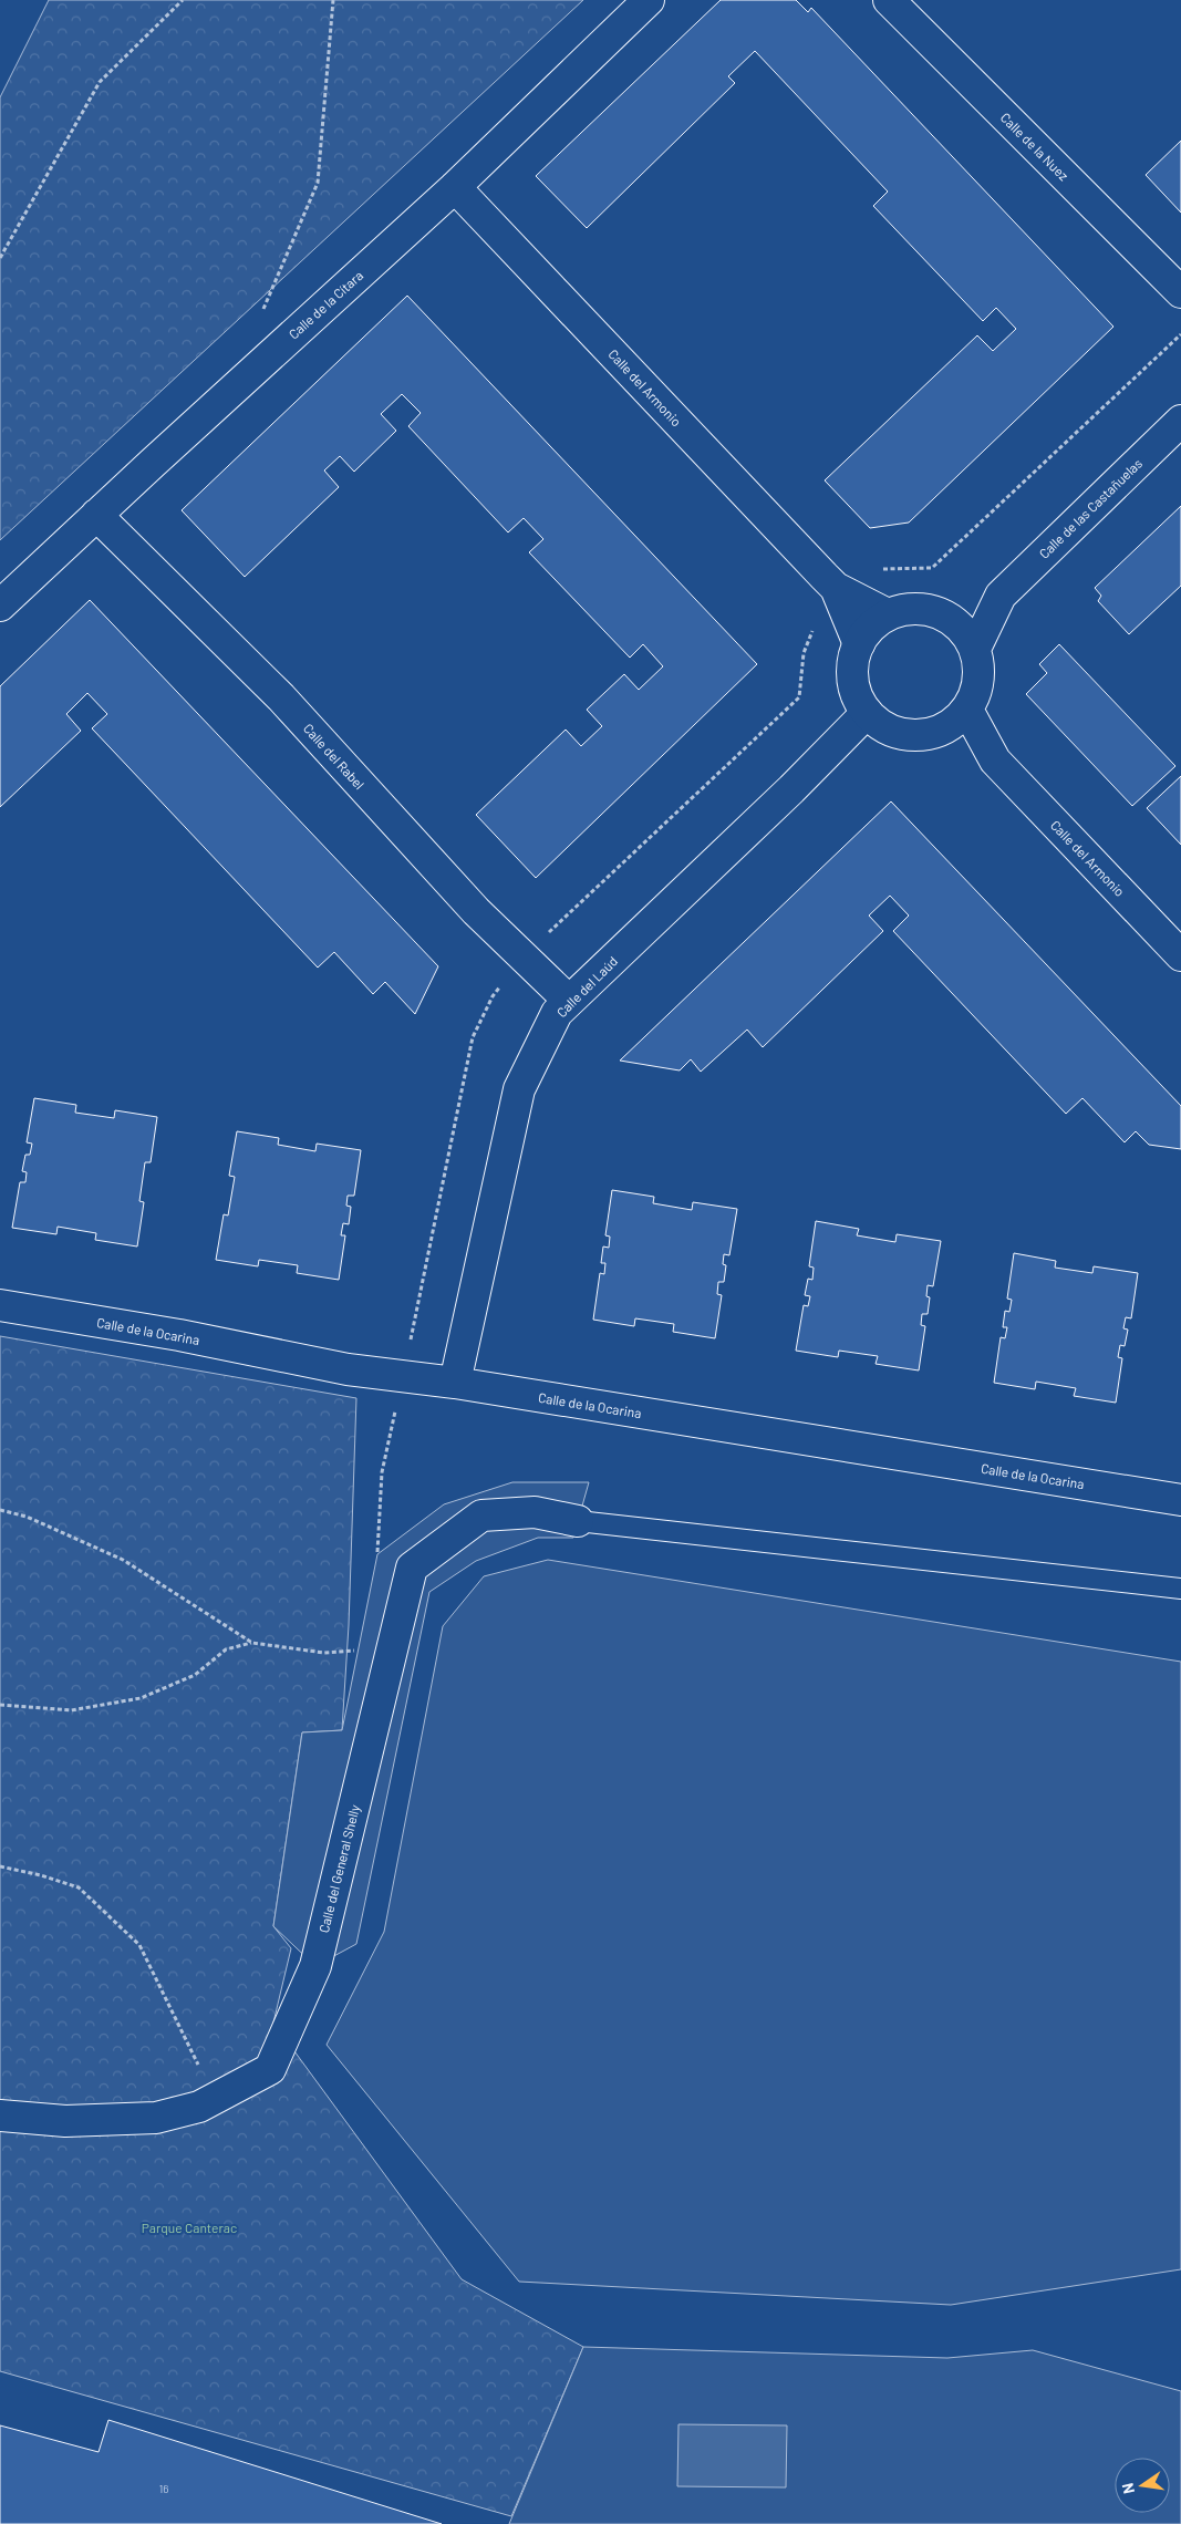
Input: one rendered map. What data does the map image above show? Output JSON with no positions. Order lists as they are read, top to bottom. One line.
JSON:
{"streets":{"street":["Calle de la Nuez","Calle de la Cítara","Calle del Armonio","Calle de las Castañuelas","Calle del Rabel","Calle del Laúd","Calle de la Ocarina","Calle del General Shelly"]},"crossings":[["Calle de la Cítara","Calle del Armonio"],["Calle de la Cítara","Calle del Rabel"],["Calle del Armonio","Calle de las Castañuelas"],["Calle del Armonio","Calle del Laúd"],["Calle de las Castañuelas","Calle del Laúd"],["Calle del Rabel","Calle del Laúd"],["Calle del Laúd","Calle de la Ocarina"]],"parks":["Parque Canterac"],"house_numbers":["16"],"north":"left"}
